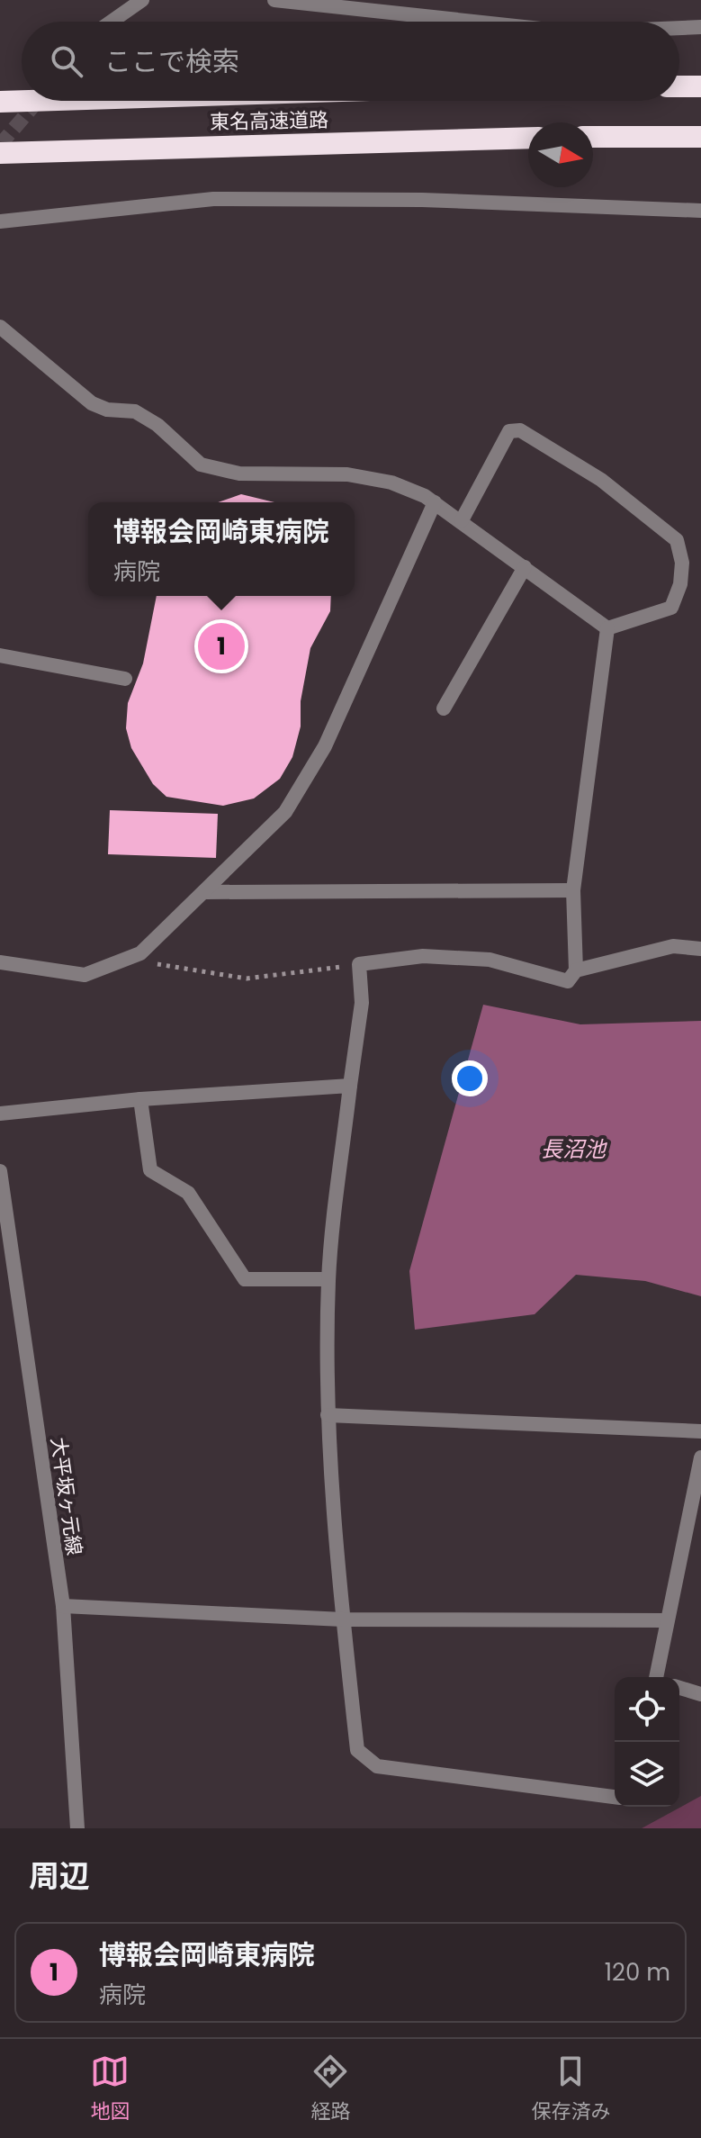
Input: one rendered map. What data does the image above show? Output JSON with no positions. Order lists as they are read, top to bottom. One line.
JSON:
{"streets":{"highway":["東名高速道路"],"street":["大平坂ヶ元線"]},"water":["長沼池"],"north":"right","page":{"search":"ここで検索","popup":["博報会岡崎東病院","病院"],"pins":"1","heading":"周辺","list":[{"mark":"1","name":"博報会岡崎東病院","note":"病院","value":"120 m"}],"nav":["地図","経路","保存済み"]}}
